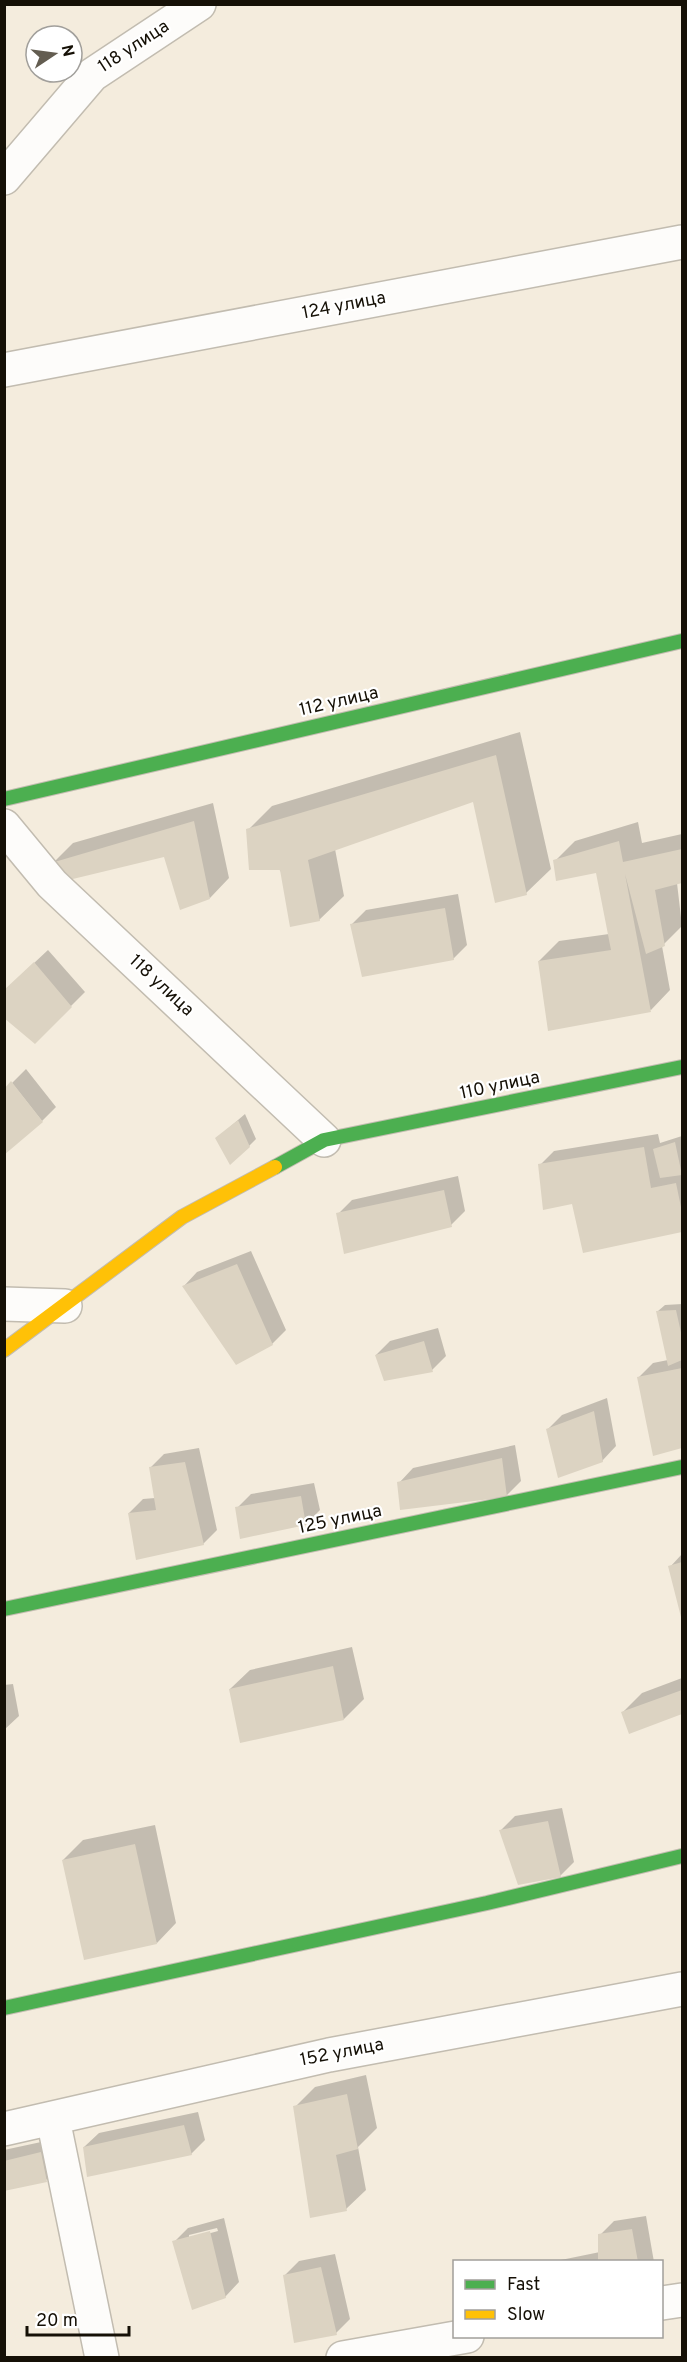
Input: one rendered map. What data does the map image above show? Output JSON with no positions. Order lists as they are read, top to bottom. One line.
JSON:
{"streets":{"street":["118 улица","124 улица","112 улица","110 улица","125 улица","152 улица"]},"crossings":[["118 улица","110 улица"]],"legend":["Fast","Slow"],"scale_bar":"20 m","north":"right"}
